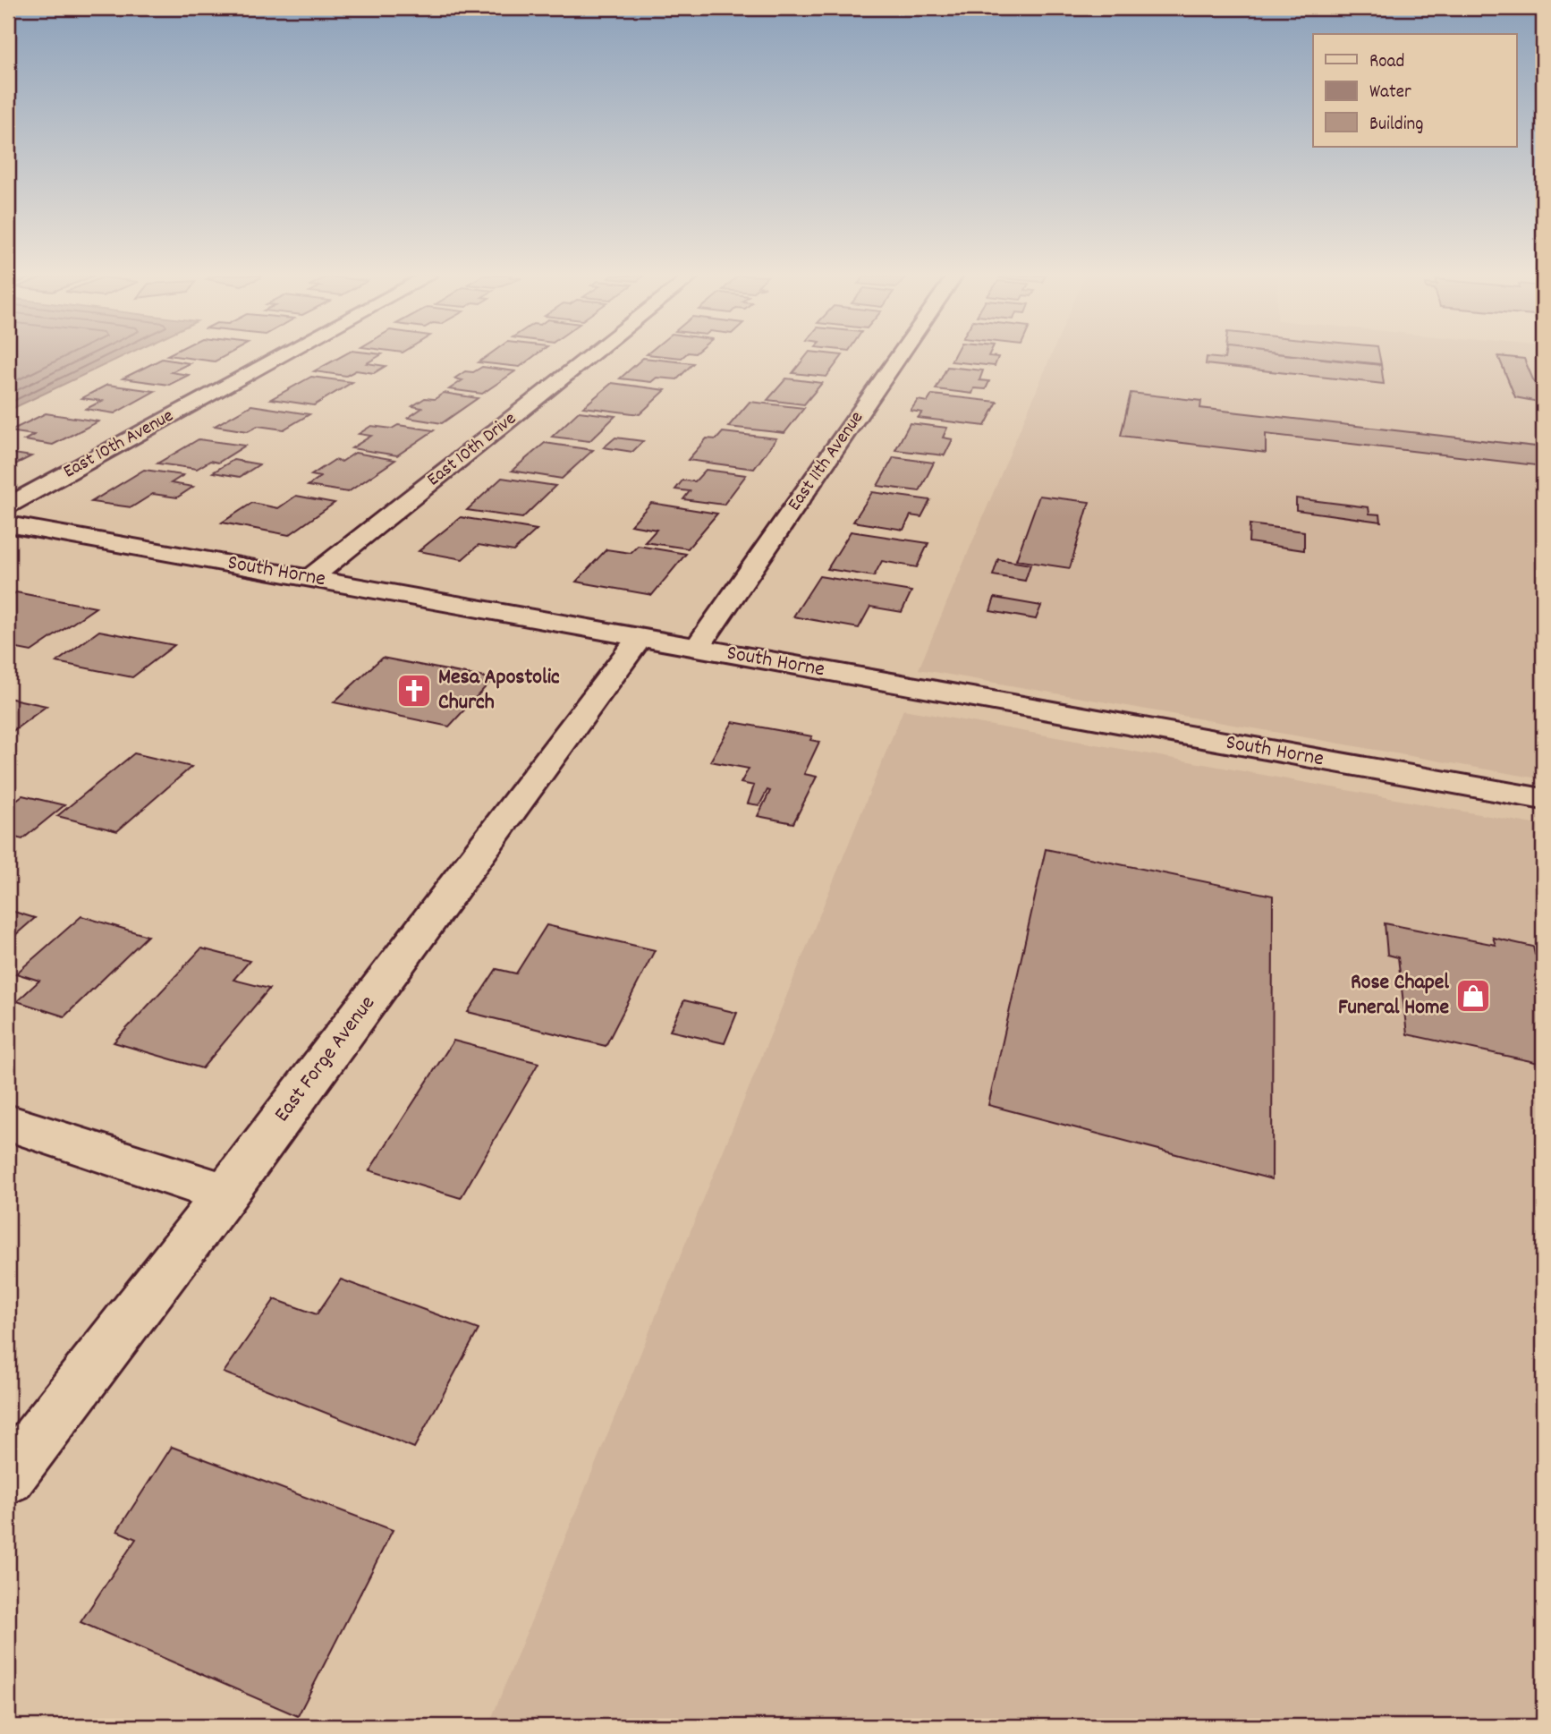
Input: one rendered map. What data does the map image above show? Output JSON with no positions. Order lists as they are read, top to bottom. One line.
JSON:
{"streets":{"street":["East 10th Avenue","East 10th Drive","East 11th Avenue","South Horne","East Forge Avenue"]},"crossings":[["East 10th Drive","South Horne"],["East 11th Avenue","South Horne"],["South Horne","East Forge Avenue"]],"places":{"church":["Mesa Apostolic Church"],"shop":["Rose Chapel Funeral Home"]},"legend":["Road","Water","Building"]}
